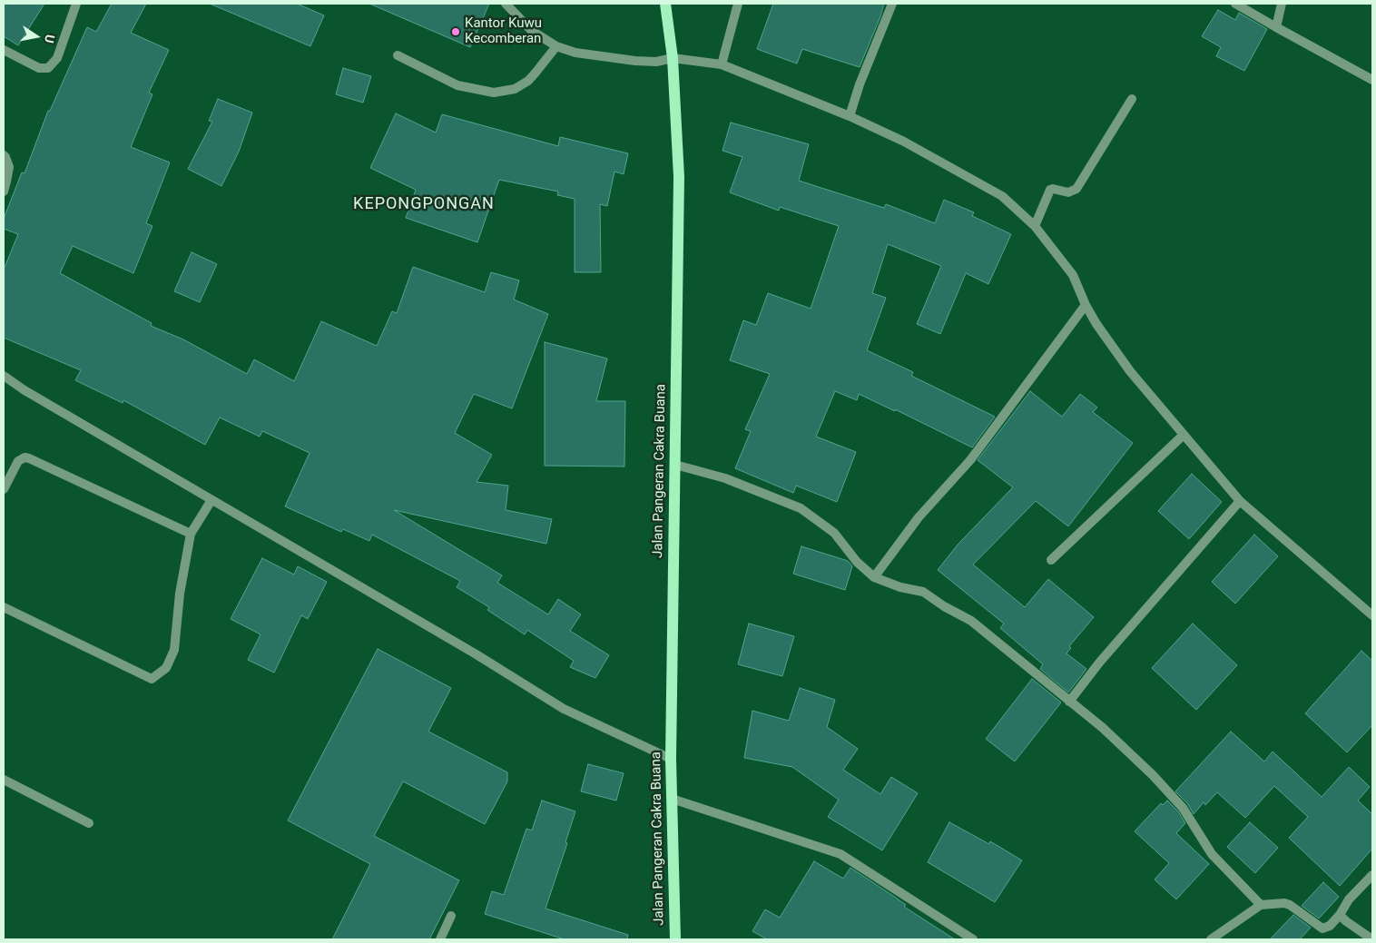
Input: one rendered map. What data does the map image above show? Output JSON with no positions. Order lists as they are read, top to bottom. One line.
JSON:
{"streets":{"main road":["Jalan Pangeran Cakra Buana"]},"districts":["KEPONGPONGAN"],"places":["Kantor Kuwu Kecomberan"],"north":"right"}
